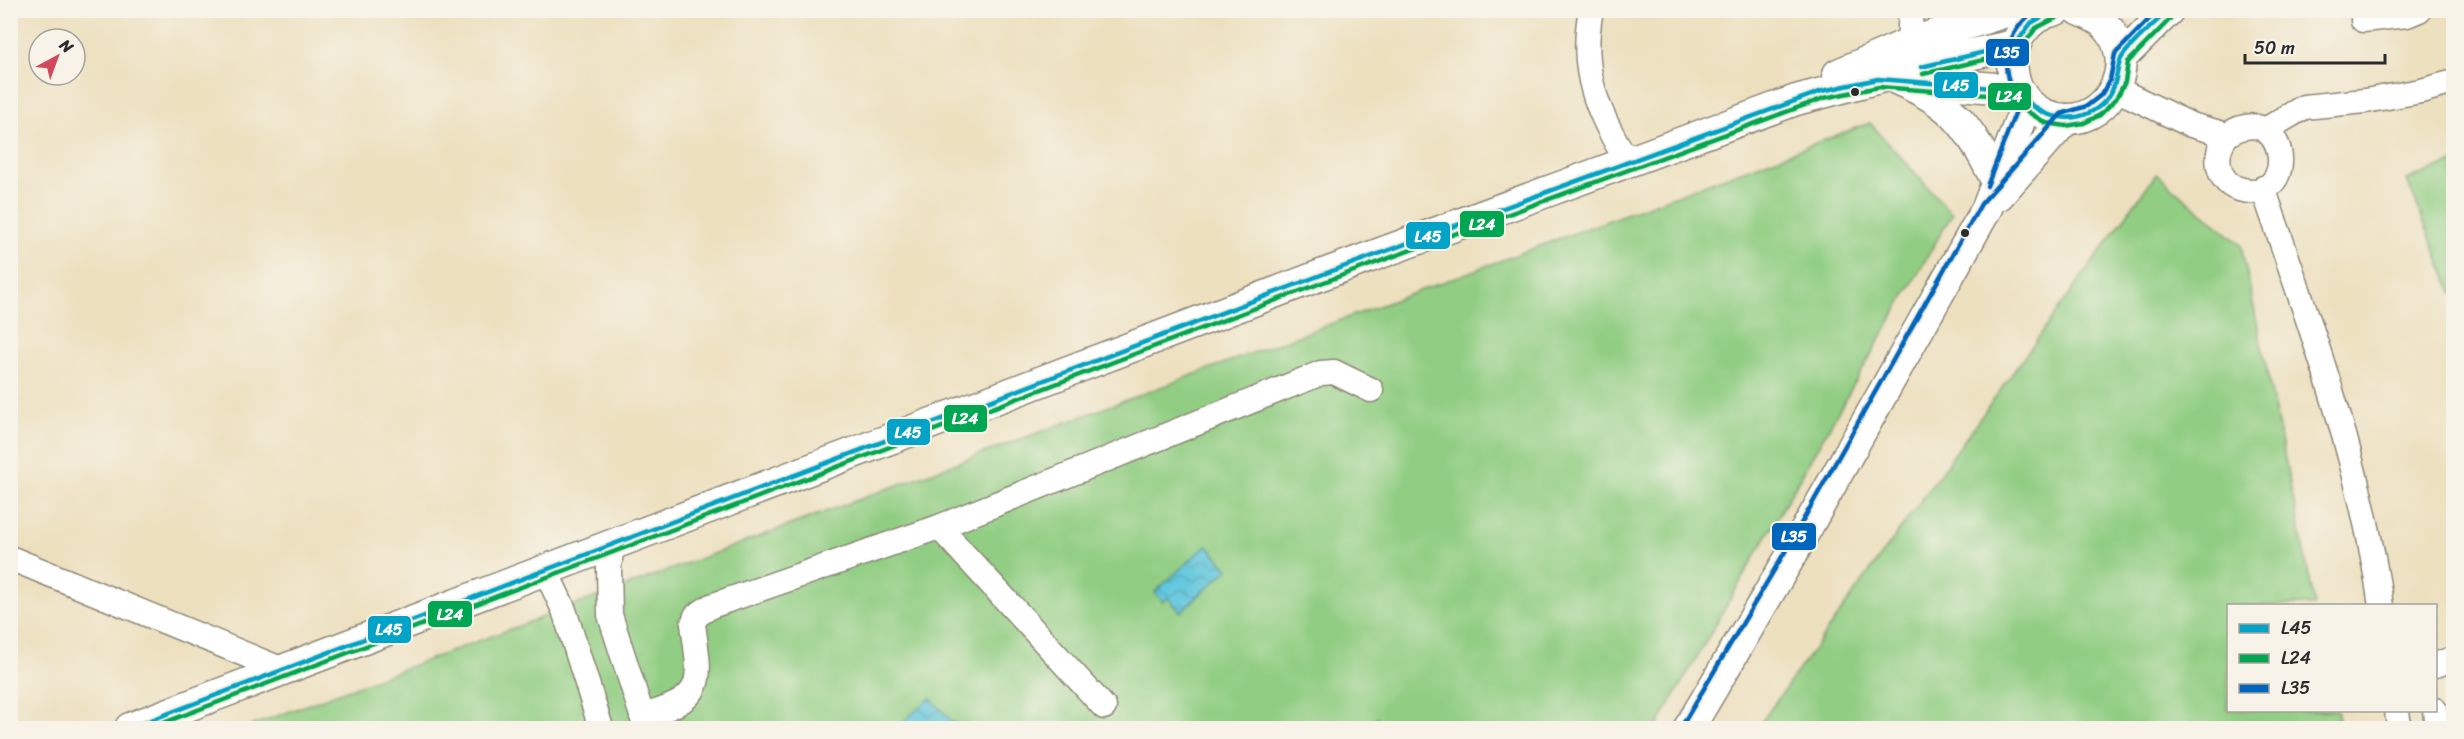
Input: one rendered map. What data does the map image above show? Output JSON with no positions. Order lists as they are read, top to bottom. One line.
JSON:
{"lines":["transit line L45","transit line L35","transit line L24"],"legend":["L45","L24","L35"],"scale_bar":"50 m","north":"top right"}
